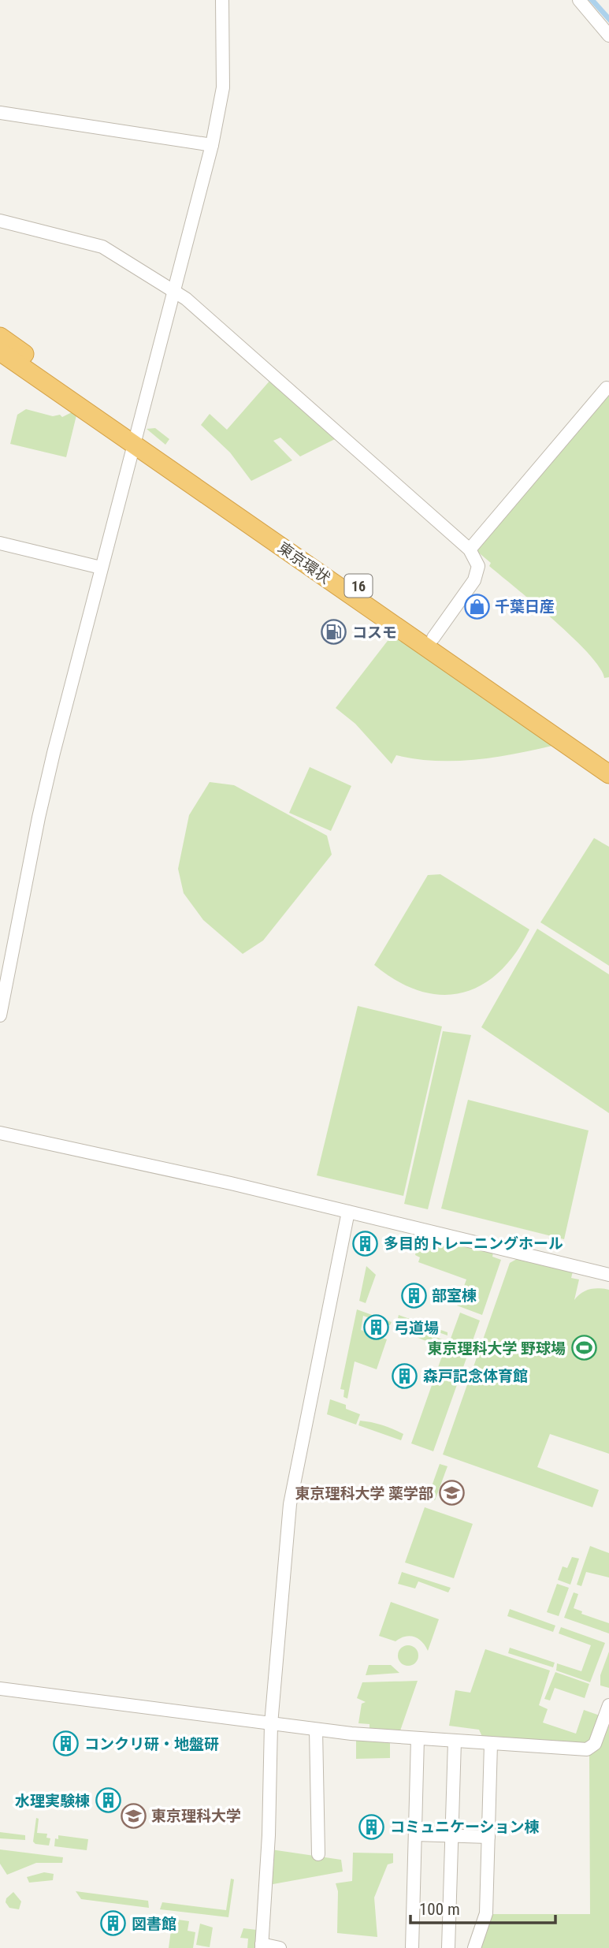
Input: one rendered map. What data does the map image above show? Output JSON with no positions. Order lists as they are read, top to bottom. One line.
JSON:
{"streets":{"highway":["東京環状","16"]},"places":{"shop":["千葉日産"],"fuel station":["コスモ"],"building":["多目的トレーニングホール","部室棟","弓道場","森戸記念体育館","コンクリ研・地盤研","水理実験棟","コミュニケーション棟","図書館"],"sports":["東京理科大学 野球場"],"school or university":["東京理科大学 薬学部","東京理科大学"]},"scale_bar":"100 m"}
